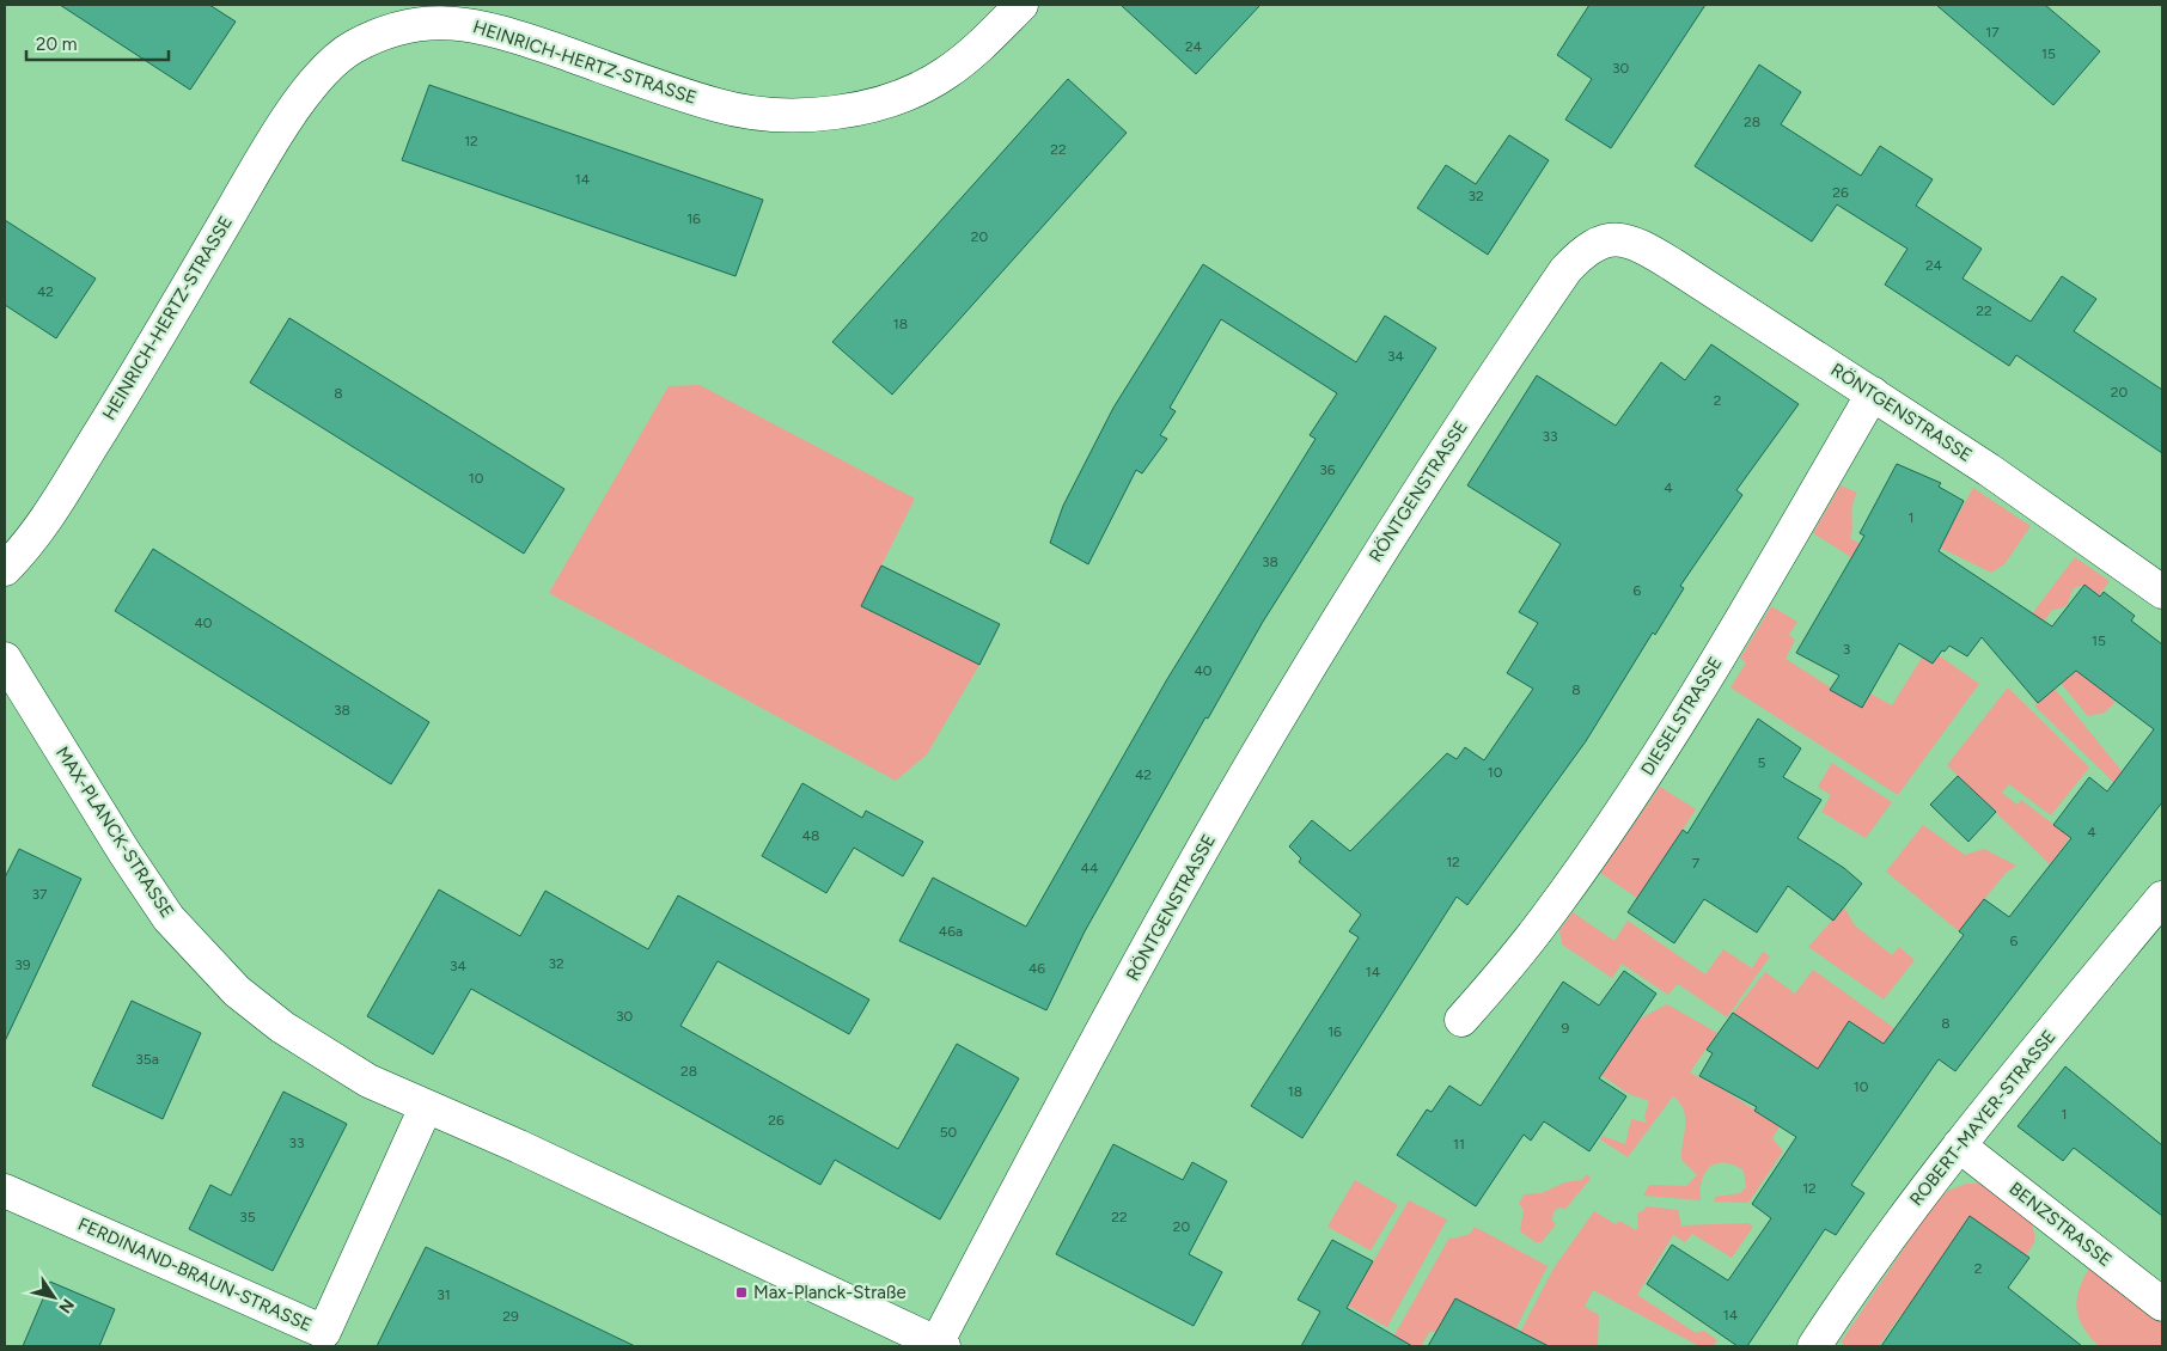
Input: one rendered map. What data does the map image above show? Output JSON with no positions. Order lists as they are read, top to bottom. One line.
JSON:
{"streets":{"street":["HEINRICH-HERTZ-STRASSE","RÖNTGENSTRASSE","DIESELSTRASSE","MAX-PLANCK-STRASSE","ROBERT-MAYER-STRASSE","BENZSTRASSE","FERDINAND-BRAUN-STRASSE"]},"crossings":[["RÖNTGENSTRASSE","DIESELSTRASSE"],["RÖNTGENSTRASSE","MAX-PLANCK-STRASSE"],["MAX-PLANCK-STRASSE","FERDINAND-BRAUN-STRASSE"],["ROBERT-MAYER-STRASSE","BENZSTRASSE"]],"places":{"transit":["Max-Planck-Straße"]},"house_numbers":["17","24","15","30","28","12","22","14","26","32","16","20","24","42","22","18","34","20","8","2","33","36","10","4","1","38","6","40","15","3","40","8","38","5","10","42","4","48","12","7","44","37","46a","6","32","39","34","46","14","30","8","9","16","35a","28","10","18","1","26","50","33","11","12","35","22","20","2","31","14","29"],"scale_bar":"20 m","north":"bottom right"}
